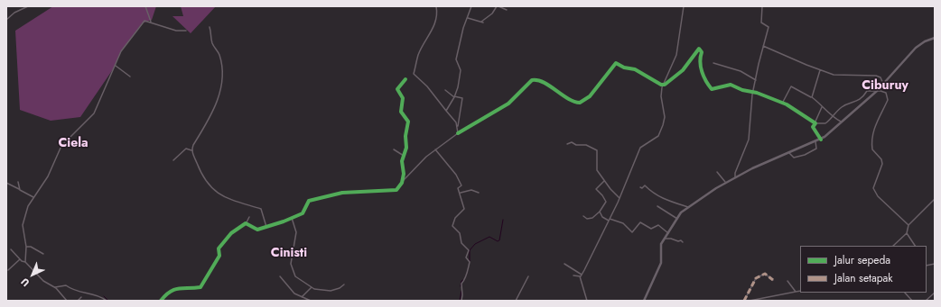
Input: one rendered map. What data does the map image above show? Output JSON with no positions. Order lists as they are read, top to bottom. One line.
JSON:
{"districts":["Ciburuy","Ciela","Cinisti"],"legend":["Jalur sepeda","Jalan setapak"],"north":"bottom left"}
